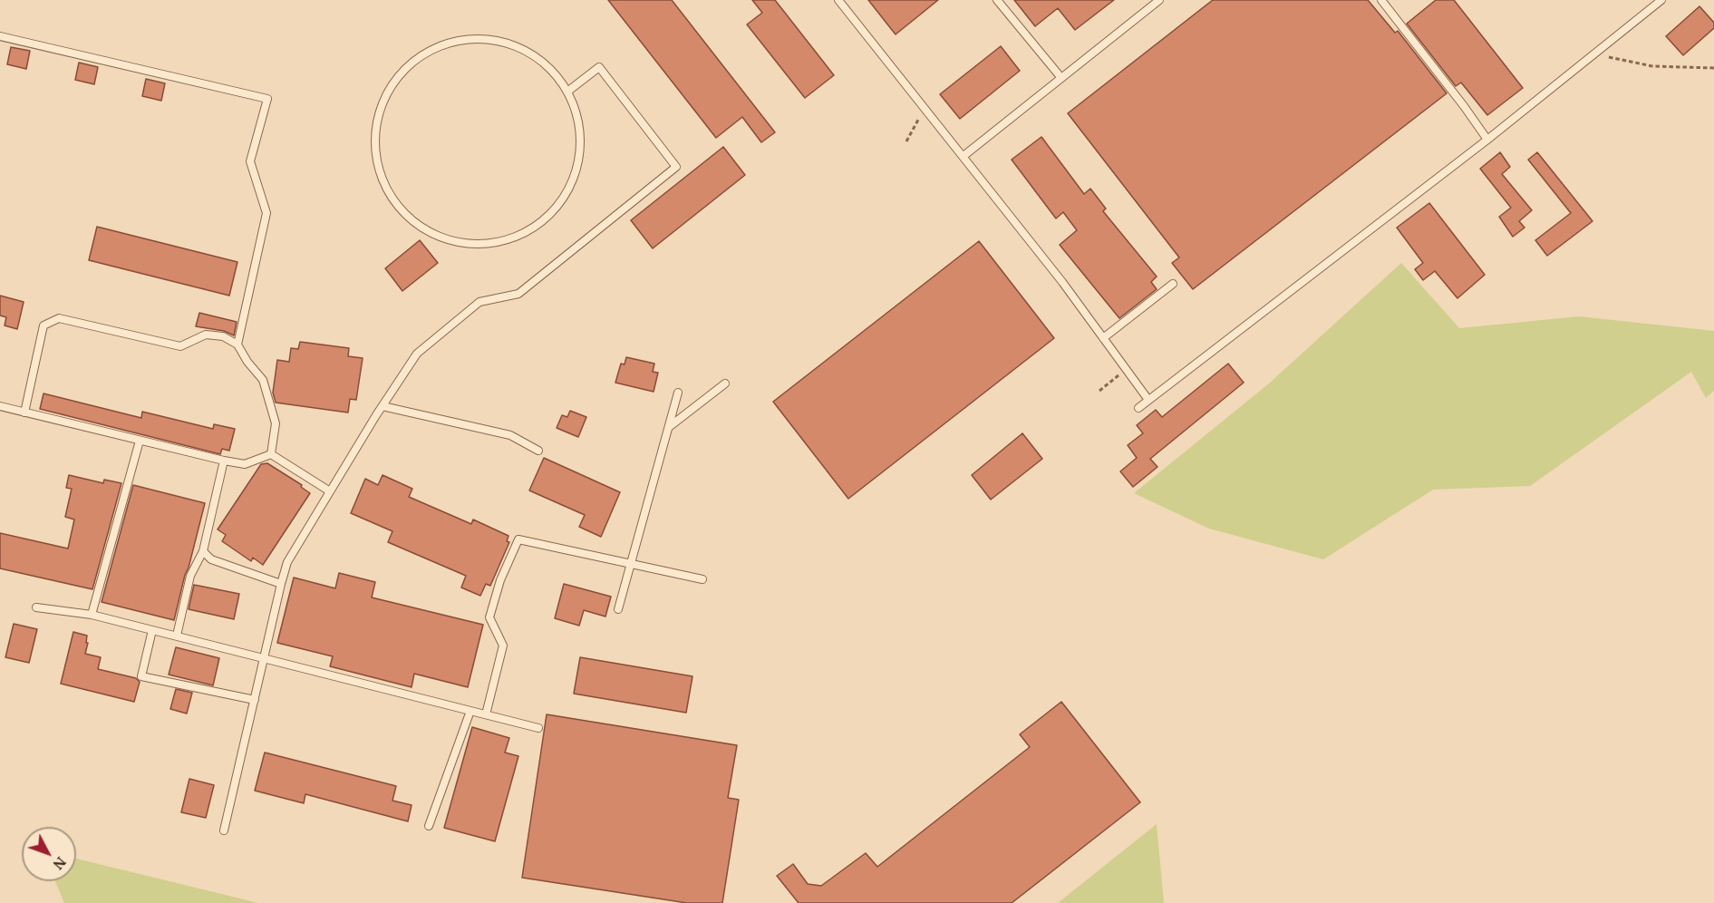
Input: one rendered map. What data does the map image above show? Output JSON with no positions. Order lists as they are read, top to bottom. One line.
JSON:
{"north":"bottom right"}
